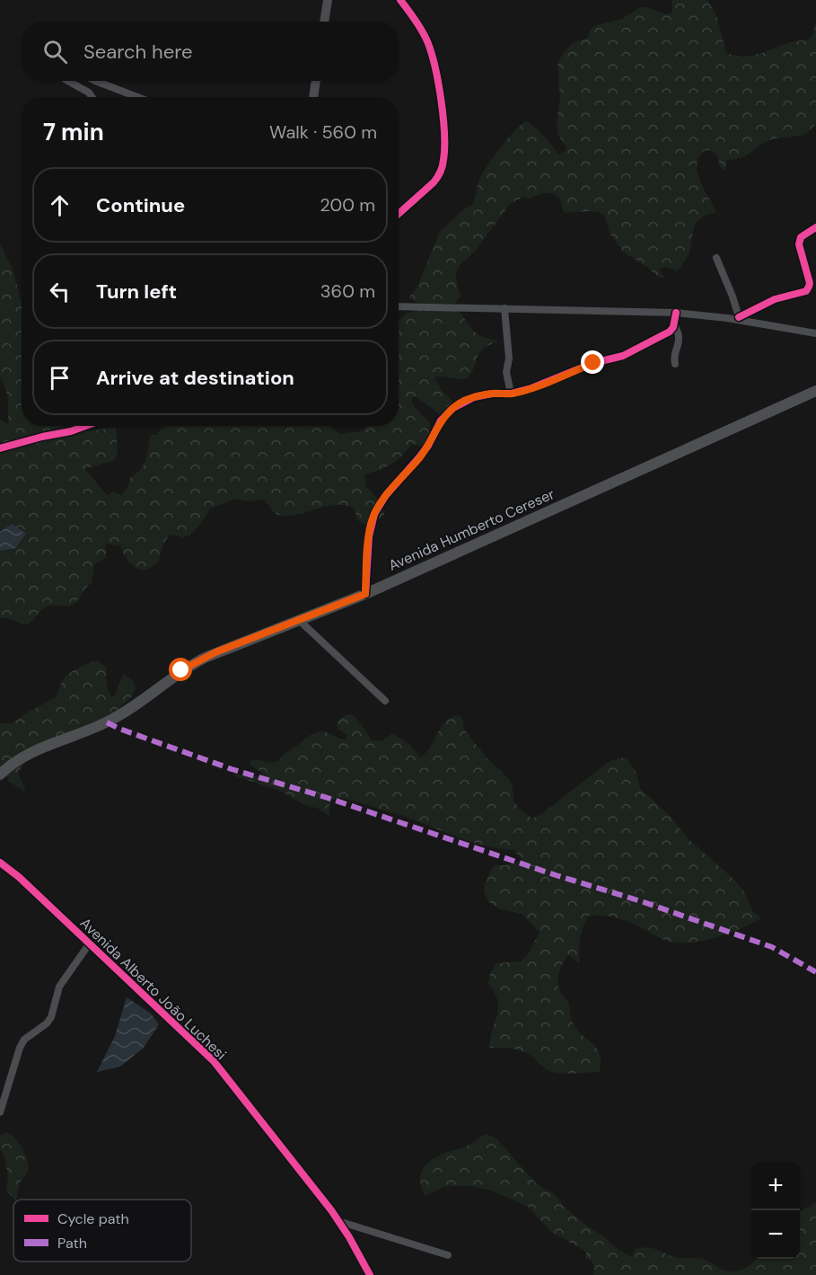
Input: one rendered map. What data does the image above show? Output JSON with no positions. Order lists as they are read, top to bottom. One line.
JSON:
{"streets":{"main road":["Avenida Humberto Cereser"],"street":["Avenida Alberto João Luchesi"]},"legend":["Cycle path","Path"],"page":{"search":"Search here","heading":["7 min","Walk · 560 m"],"list":[["Continue","200 m"],["Turn left","360 m"],"Arrive at destination"],"map_buttons":["+","−"]}}
